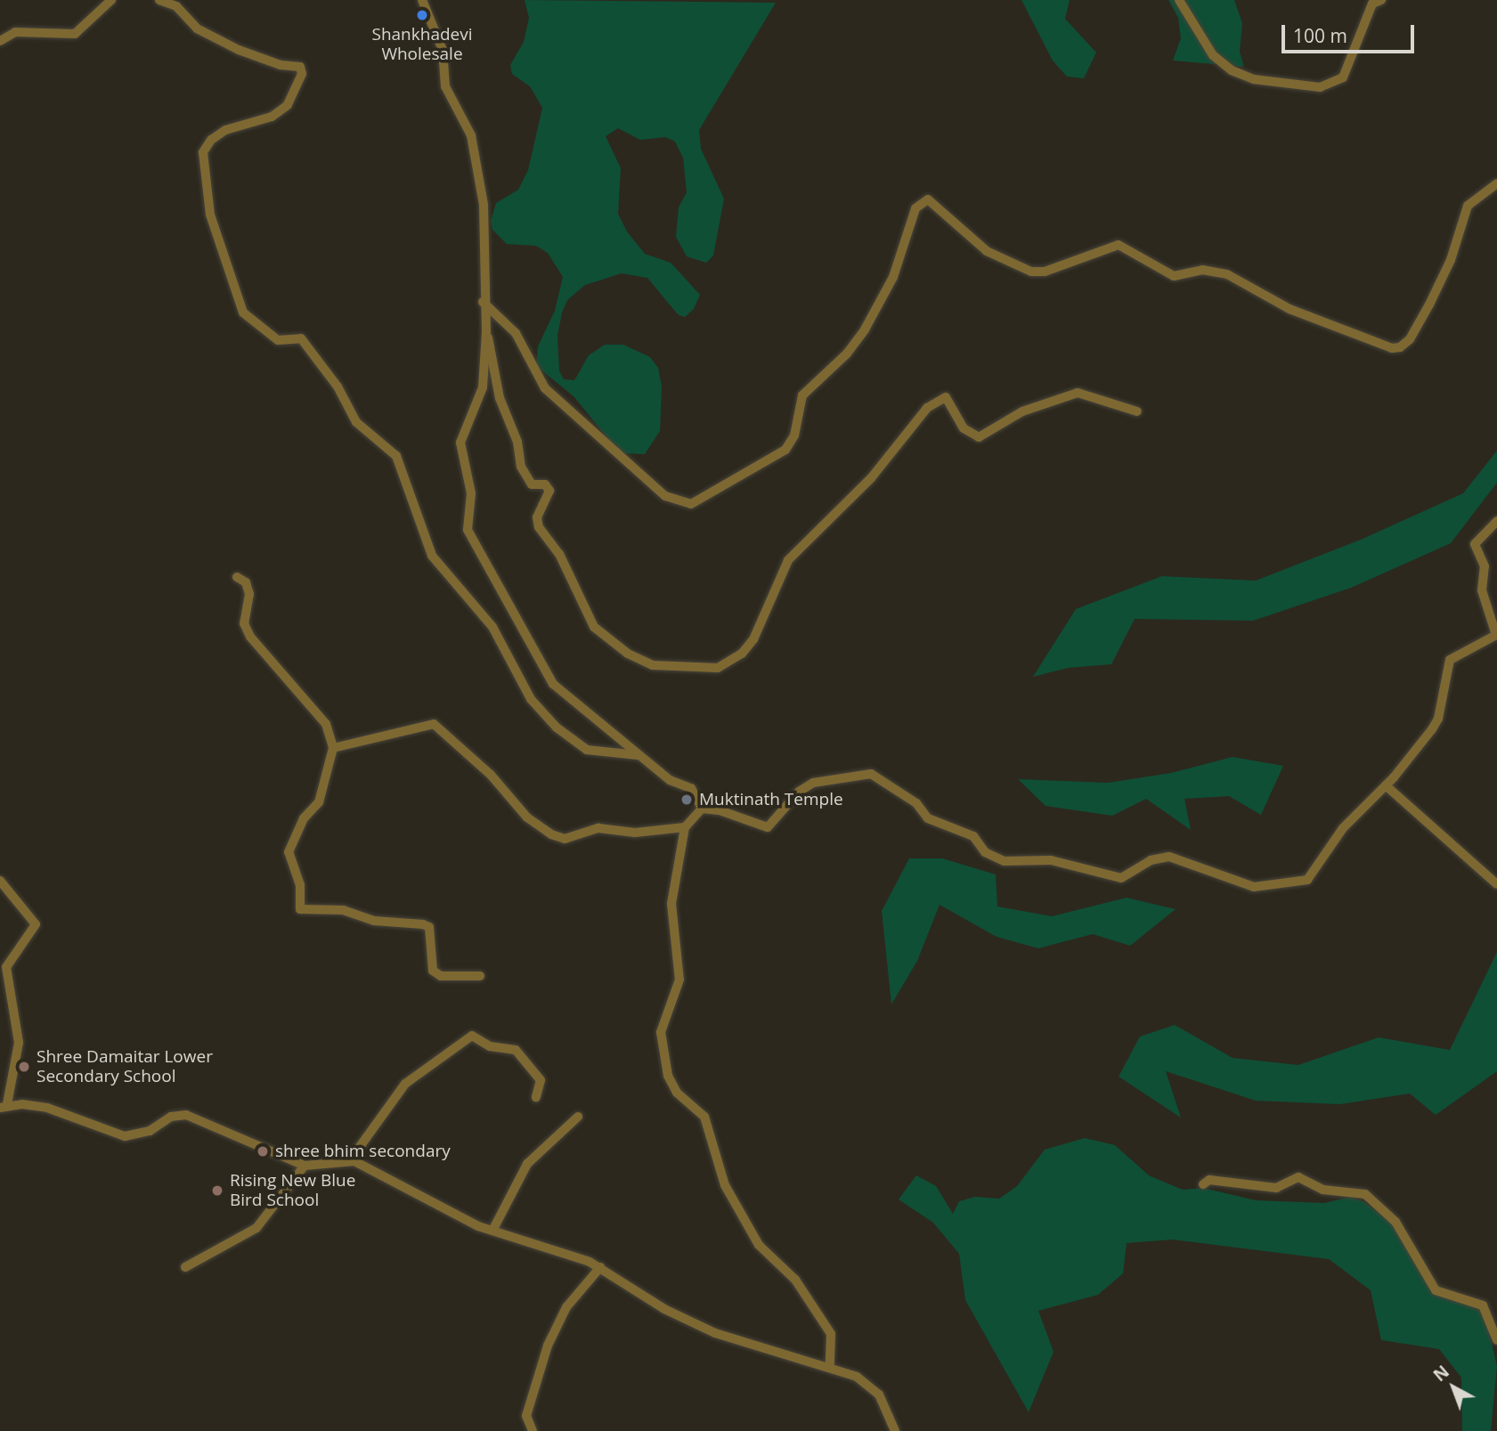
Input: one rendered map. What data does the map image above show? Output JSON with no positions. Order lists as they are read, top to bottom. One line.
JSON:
{"places":["Shankhadevi Wholesale","Muktinath Temple","Shree Damaitar Lower Secondary School","shree bhim secondary","Rising New Blue Bird School"],"scale_bar":"100 m","north":"top left"}
